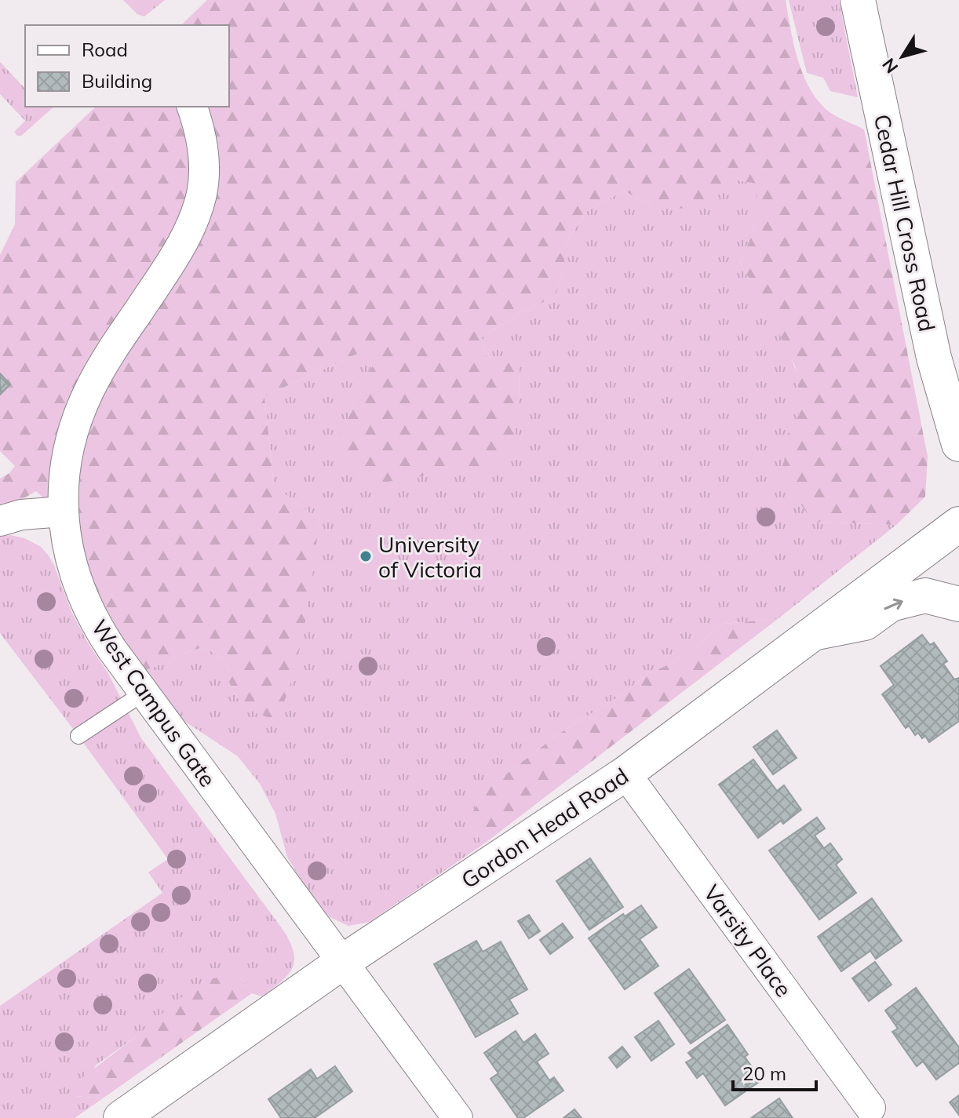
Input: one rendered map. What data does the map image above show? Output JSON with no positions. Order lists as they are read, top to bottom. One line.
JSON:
{"streets":{"street":["Cedar Hill Cross Road","West Campus Gate","Gordon Head Road","Varsity Place"]},"crossings":[["West Campus Gate","Gordon Head Road"],["Gordon Head Road","Varsity Place"]],"places":["University of Victoria"],"legend":["Road","Building"],"scale_bar":"20 m","north":"bottom left"}
